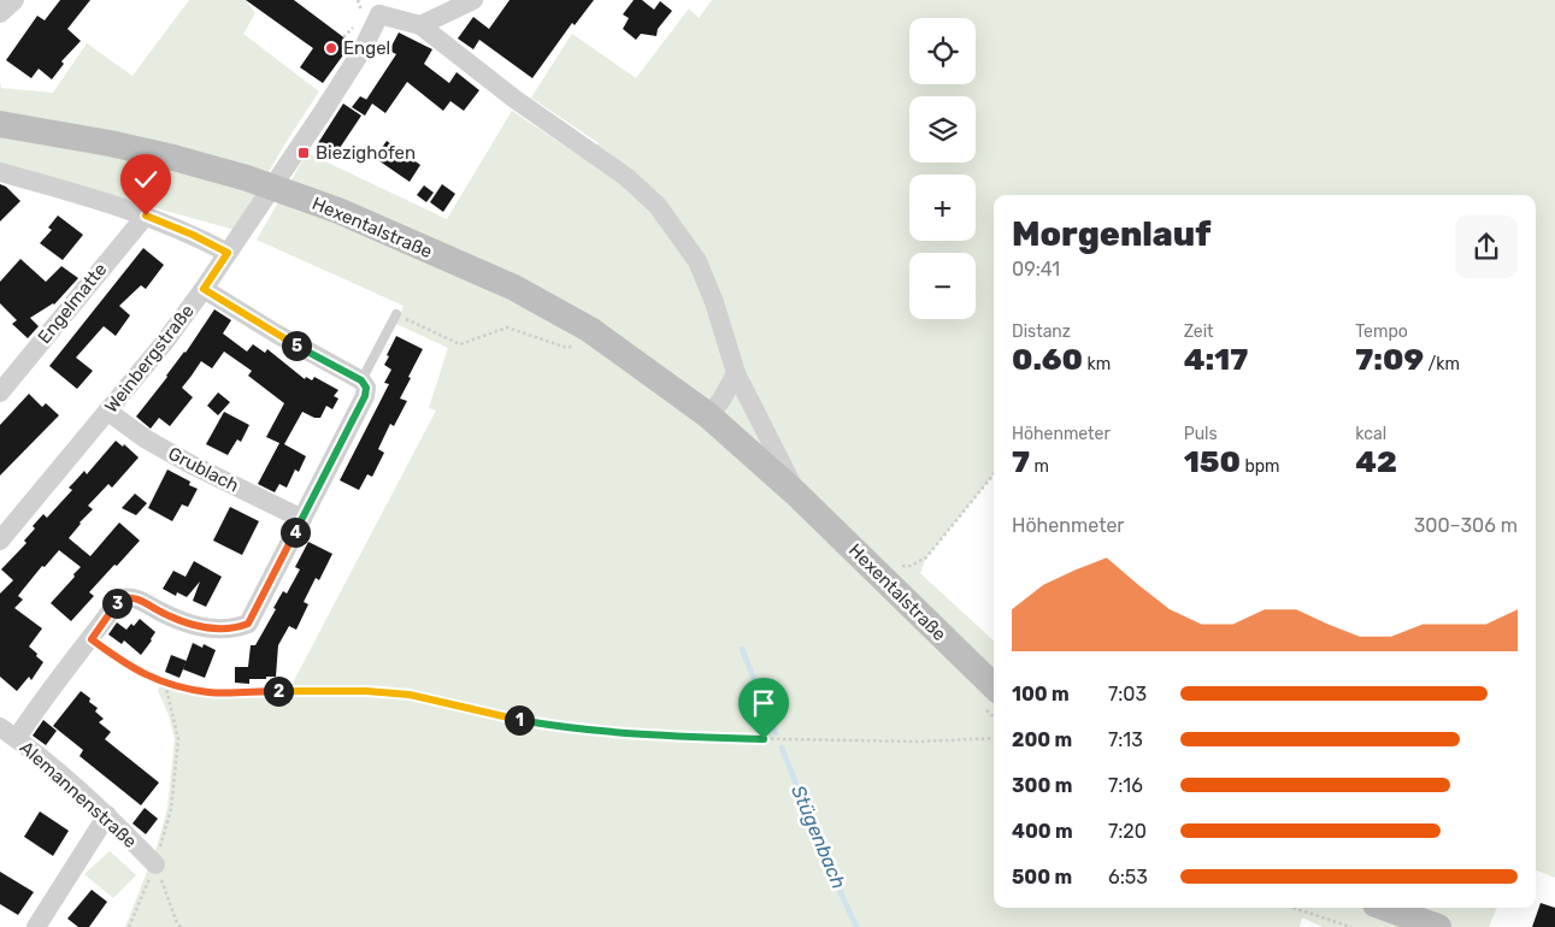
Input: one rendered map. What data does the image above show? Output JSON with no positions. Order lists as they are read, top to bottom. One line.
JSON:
{"streets":{"main road":["Hexentalstraße"],"street":["Engelmatte","Weinbergstraße","Grublach","Alemannenstraße"]},"crossings":[["Hexentalstraße","Weinbergstraße"],["Weinbergstraße","Grublach"]],"water":["Stügenbach"],"places":{"other":["Engel"],"transit":["Biezighofen"]},"page":{"map_buttons":["+","−"],"heading":["Morgenlauf","09:41"],"stats":[["Distanz","0.60 km"],["Zeit","4:17"],["Tempo","7:09 /km"],["Höhenmeter","7 m"],["Puls","150 bpm"],["kcal","42"]],"pins":["5","4","3","2","1"],"chart":["Höhenmeter","300–306 m"],"list":[{"name":"100 m","note":"7:03"},{"name":"200 m","note":"7:13"},{"name":"300 m","note":"7:16"},{"name":"400 m","note":"7:20"},{"name":"500 m","note":"6:53"}]}}
